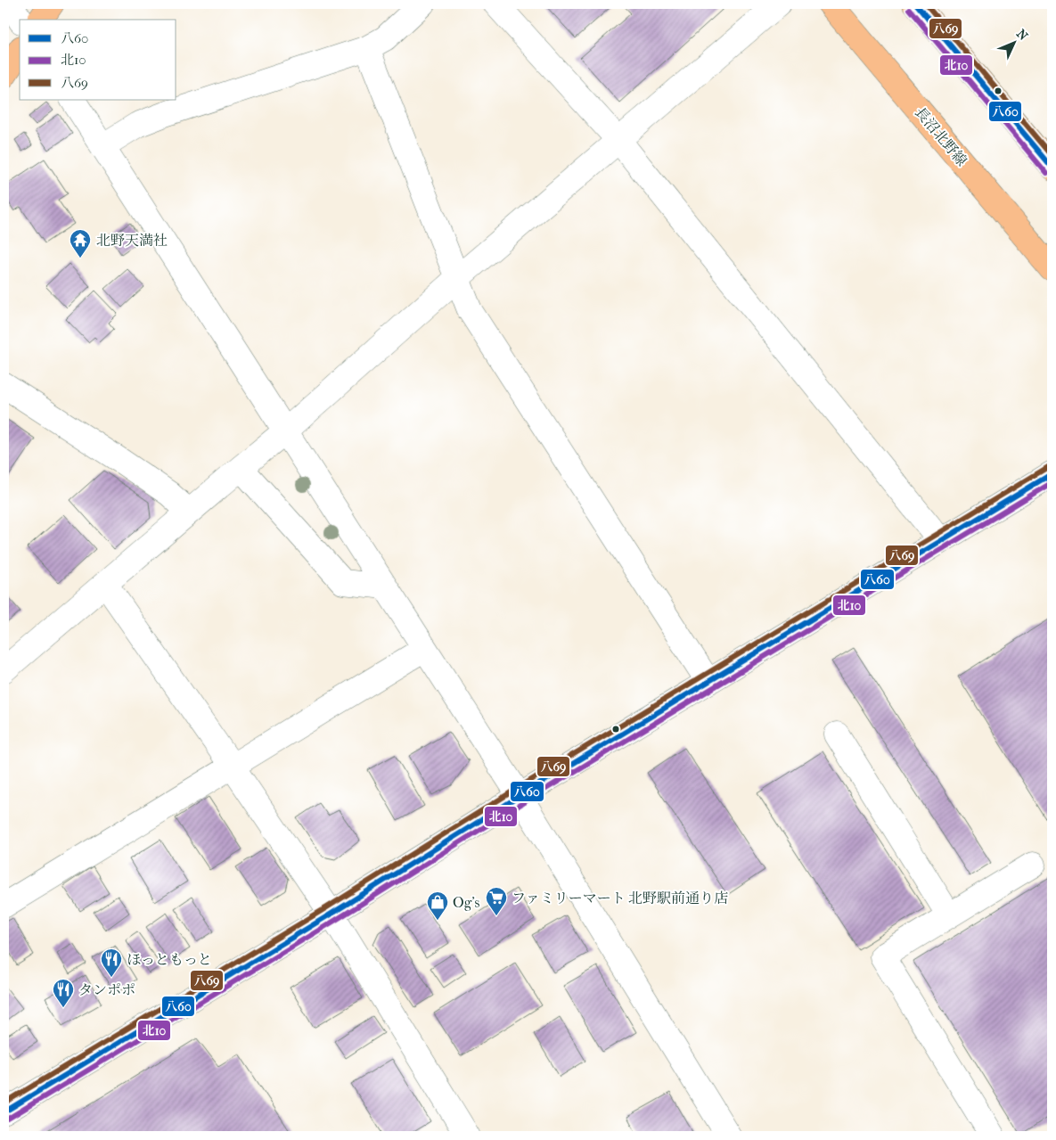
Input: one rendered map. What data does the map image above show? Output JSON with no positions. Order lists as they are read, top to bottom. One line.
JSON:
{"streets":{"main road":["長沼北野線"]},"places":{"temple":["北野天満社"],"supermarket":["ファミリーマート 北野駅前通り店"],"shop":["Og's"],"restaurant":["ほっともっと","タンポポ"]},"lines":["transit line 八60","transit line 八69","transit line 北10"],"legend":["八60","北10","八69"],"north":"top right"}
